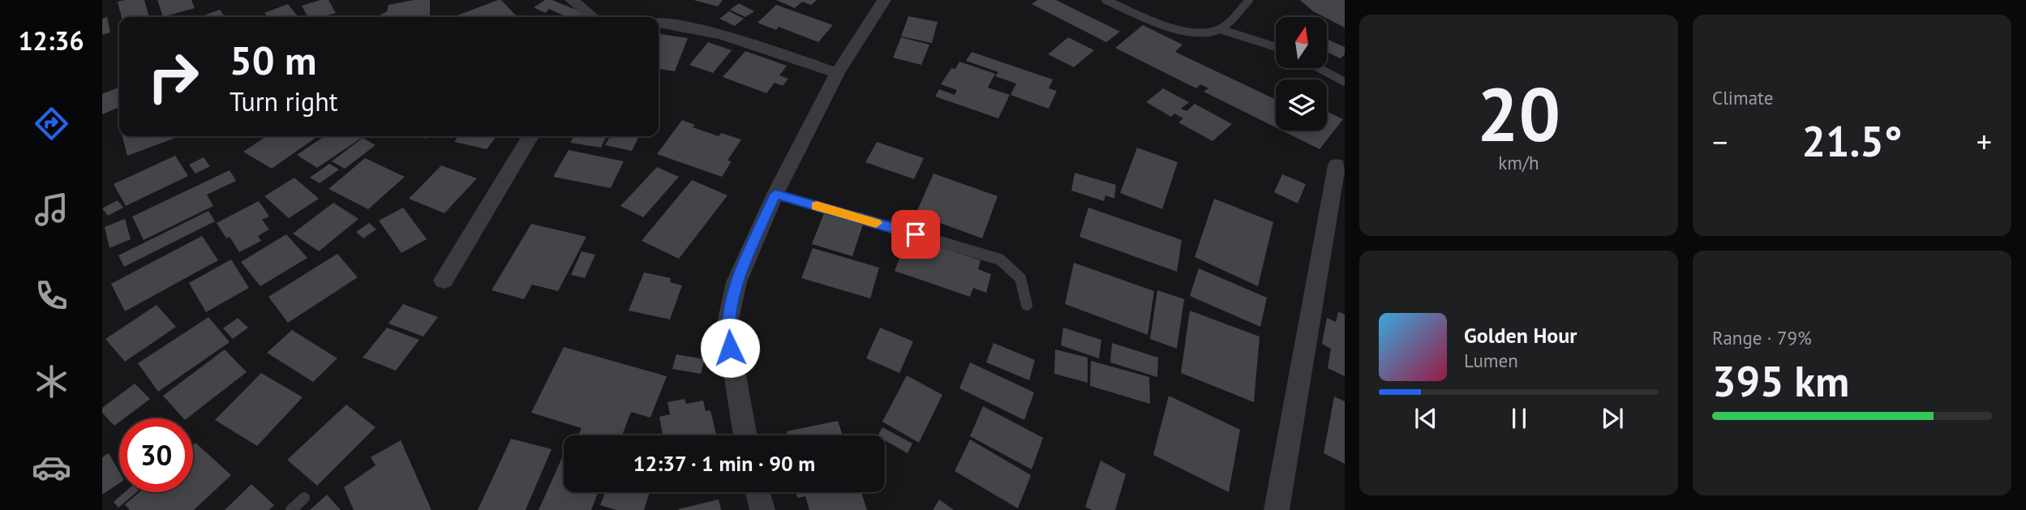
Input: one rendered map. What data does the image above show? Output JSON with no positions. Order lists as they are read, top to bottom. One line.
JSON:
{"north":"top","page":{"tabs":"12:36","tile":[["20","km/h"],"Climate",["Range · 79%","395 km"]],"turn":["50 m","Turn right"],"heat":["−","21.5°","+"],"song":["Golden Hour","Lumen"],"limit":"30","trip":"12:37 · 1 min · 90 m"}}
